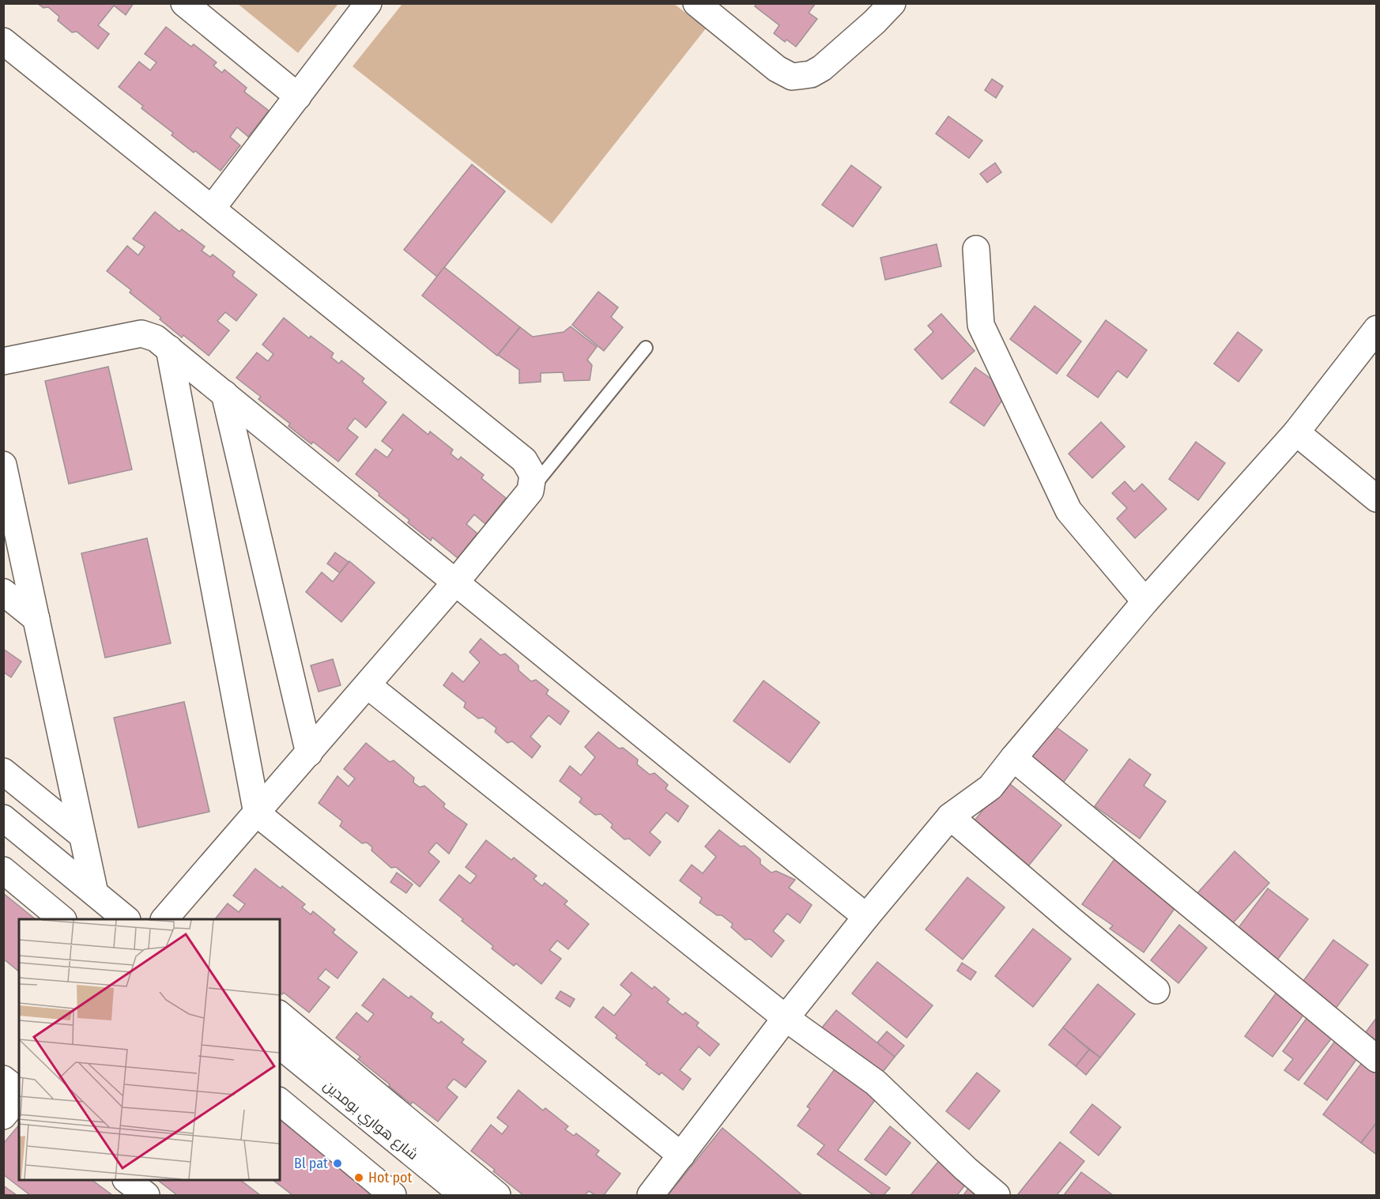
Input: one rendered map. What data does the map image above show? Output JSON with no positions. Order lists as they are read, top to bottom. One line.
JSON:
{"streets":{"street":["شارع هواري بومدين"]},"places":["Bl pat","Hot pot"]}
